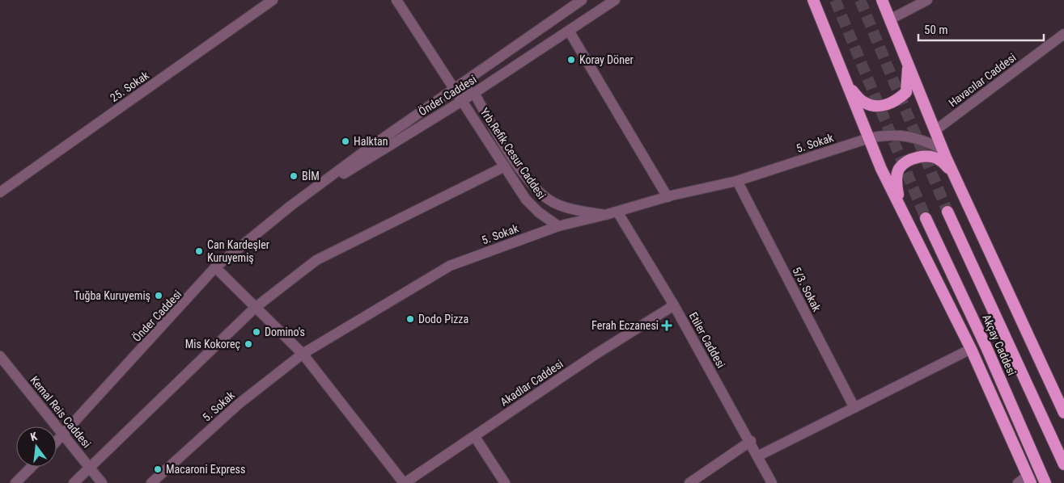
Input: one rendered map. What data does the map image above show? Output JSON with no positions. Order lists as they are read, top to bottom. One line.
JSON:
{"streets":{"highway":["Akçay Caddesi"],"street":["Havacılar Caddesi","25. Sokak","Önder Caddesi","5. Sokak","Yrb.Refik Cesur Caddesi","5/3. Sokak","Etiler Caddesi","Akadlar Caddesi","Kemal Reis Caddesi"]},"crossings":[["Önder Caddesi","Yrb.Refik Cesur Caddesi"],["Önder Caddesi","Kemal Reis Caddesi"],["5. Sokak","Yrb.Refik Cesur Caddesi"],["5. Sokak","5/3. Sokak"],["5. Sokak","Etiler Caddesi"],["Etiler Caddesi","Akadlar Caddesi"]],"places":{"other":["Koray Döner","Halktan","BİM","Can Kardeşler Kuruyemiş","Tuğba Kuruyemiş","Dodo Pizza","Domino's","Mis Kokoreç","Macaroni Express"],"health":["Ferah Eczanesi"]},"scale_bar":"50 m","north":"top"}
